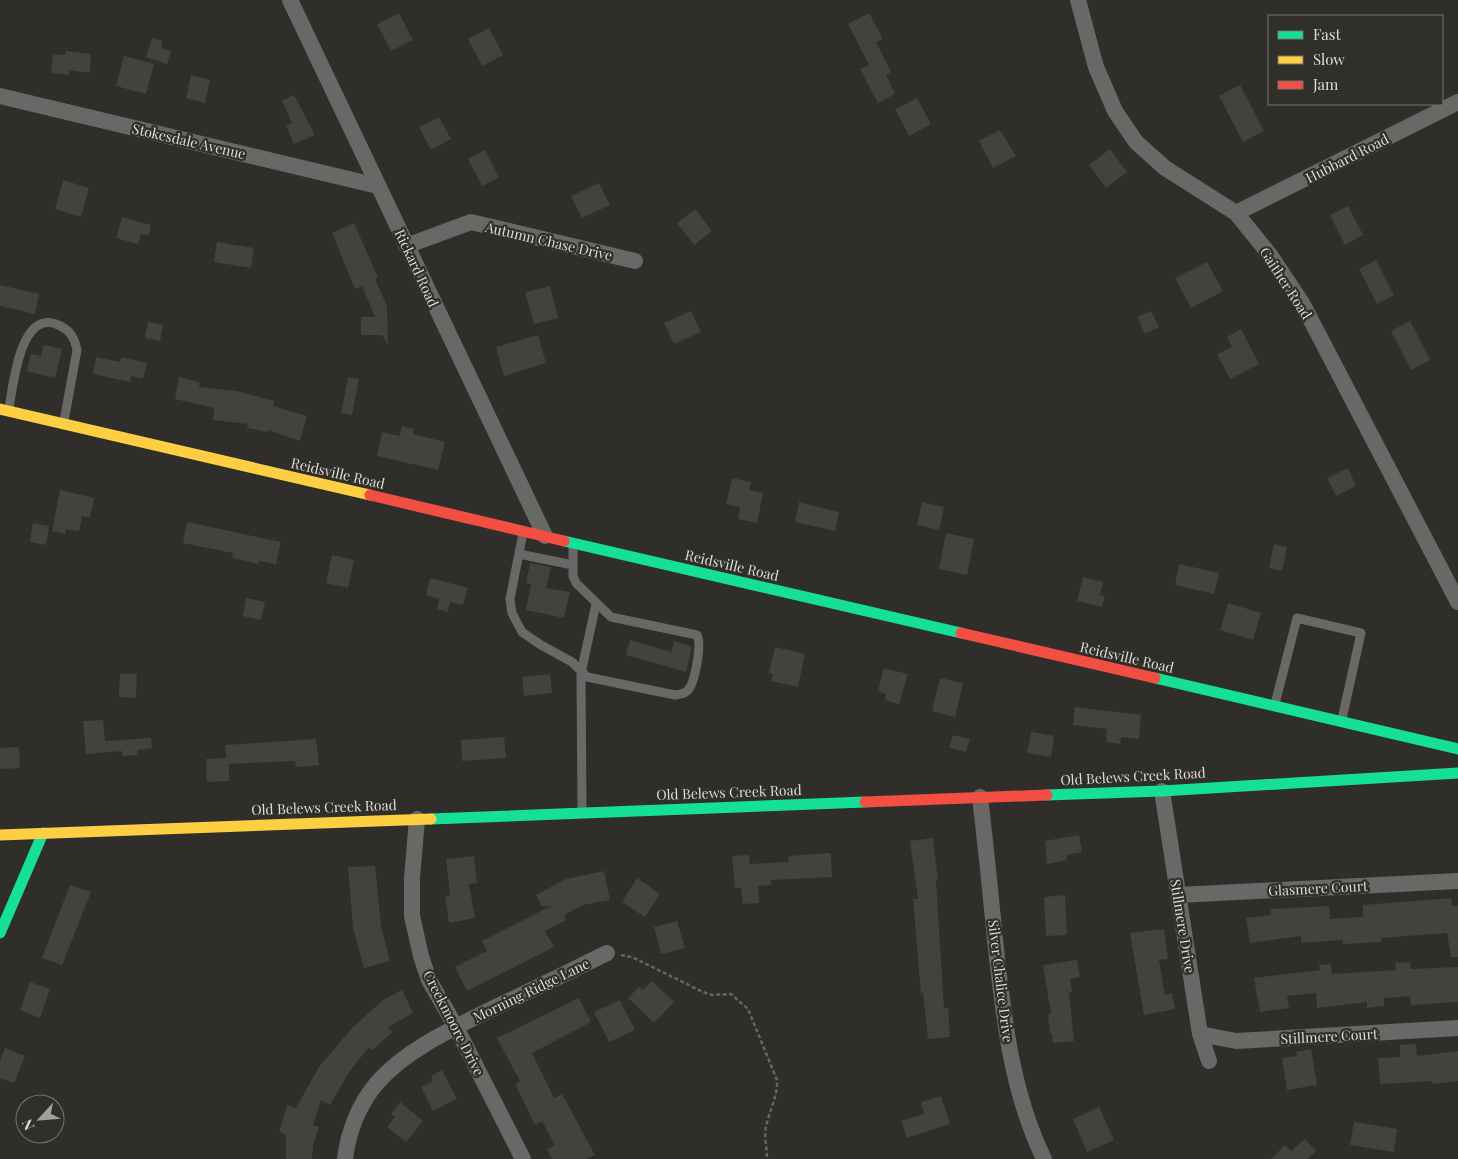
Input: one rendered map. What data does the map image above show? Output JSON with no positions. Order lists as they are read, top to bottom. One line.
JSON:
{"streets":{"main road":["Reidsville Road","Old Belews Creek Road"],"street":["Stokesdale Avenue","Hubbard Road","Autumn Chase Drive","Rickard Road","Gaither Road","Glasmere Court","Stillmere Drive","Silver Chalice Drive","Morning Ridge Lane","Creekmoore Drive","Stillmere Court"]},"crossings":[["Stokesdale Avenue","Rickard Road"],["Hubbard Road","Gaither Road"],["Autumn Chase Drive","Rickard Road"],["Rickard Road","Reidsville Road"],["Old Belews Creek Road","Stillmere Drive"],["Old Belews Creek Road","Silver Chalice Drive"],["Old Belews Creek Road","Creekmoore Drive"],["Glasmere Court","Stillmere Drive"],["Stillmere Drive","Stillmere Court"],["Morning Ridge Lane","Creekmoore Drive"]],"legend":["Fast","Slow","Jam"],"north":"bottom left"}
